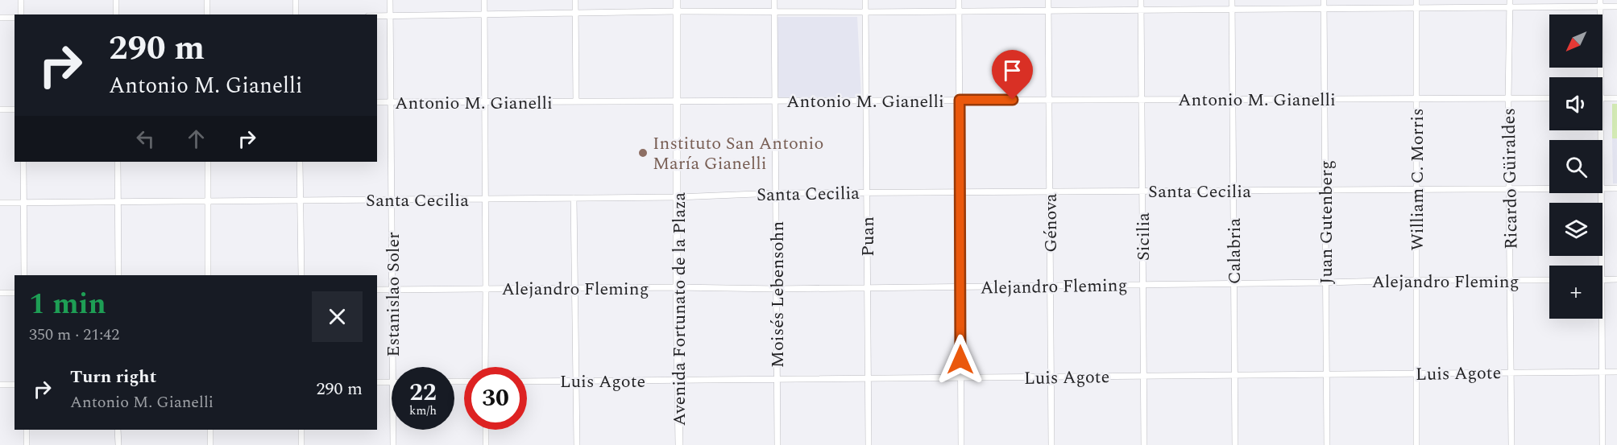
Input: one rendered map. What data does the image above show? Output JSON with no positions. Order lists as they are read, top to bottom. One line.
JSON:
{"streets":{"main road":["Avenida Fortunato de la Plaza"],"street":["Antonio M. Gianelli","Ricardo Güiraldes","William C. Morris","Santa Cecilia","Juan Gutenberg","Génova","Puan","Sicilia","Calabria","Alejandro Fleming","Estanislao Soler","Moisés Lebensohn","Luis Agote"]},"crossings":[["Antonio M. Gianelli","Ricardo Güiraldes"],["Antonio M. Gianelli","William C. Morris"],["Antonio M. Gianelli","Juan Gutenberg"],["Antonio M. Gianelli","Génova"],["Antonio M. Gianelli","Puan"],["Antonio M. Gianelli","Sicilia"],["Antonio M. Gianelli","Calabria"],["Antonio M. Gianelli","Estanislao Soler"],["Antonio M. Gianelli","Moisés Lebensohn"],["Antonio M. Gianelli","Avenida Fortunato de la Plaza"],["Ricardo Güiraldes","Santa Cecilia"],["Ricardo Güiraldes","Alejandro Fleming"],["Ricardo Güiraldes","Luis Agote"],["William C. Morris","Santa Cecilia"],["William C. Morris","Alejandro Fleming"],["William C. Morris","Luis Agote"],["Santa Cecilia","Juan Gutenberg"],["Santa Cecilia","Génova"],["Santa Cecilia","Puan"],["Santa Cecilia","Sicilia"],["Santa Cecilia","Calabria"],["Santa Cecilia","Estanislao Soler"],["Santa Cecilia","Moisés Lebensohn"],["Santa Cecilia","Avenida Fortunato de la Plaza"],["Juan Gutenberg","Alejandro Fleming"],["Juan Gutenberg","Luis Agote"],["Génova","Alejandro Fleming"],["Génova","Luis Agote"],["Puan","Alejandro Fleming"],["Puan","Luis Agote"],["Sicilia","Alejandro Fleming"],["Sicilia","Luis Agote"],["Calabria","Alejandro Fleming"],["Calabria","Luis Agote"],["Alejandro Fleming","Estanislao Soler"],["Alejandro Fleming","Moisés Lebensohn"],["Alejandro Fleming","Avenida Fortunato de la Plaza"],["Moisés Lebensohn","Luis Agote"],["Avenida Fortunato de la Plaza","Luis Agote"]],"places":["Instituto San Antonio María Gianelli"],"north":"bottom left","page":{"map_buttons":"+","turn":["290 m","Antonio M. Gianelli"],"heading":["1 min","350 m · 21:42"],"list":[{"name":"Turn right","note":"Antonio M. Gianelli","value":"290 m"}],"speed":"22 km/h","limit":"30"}}
